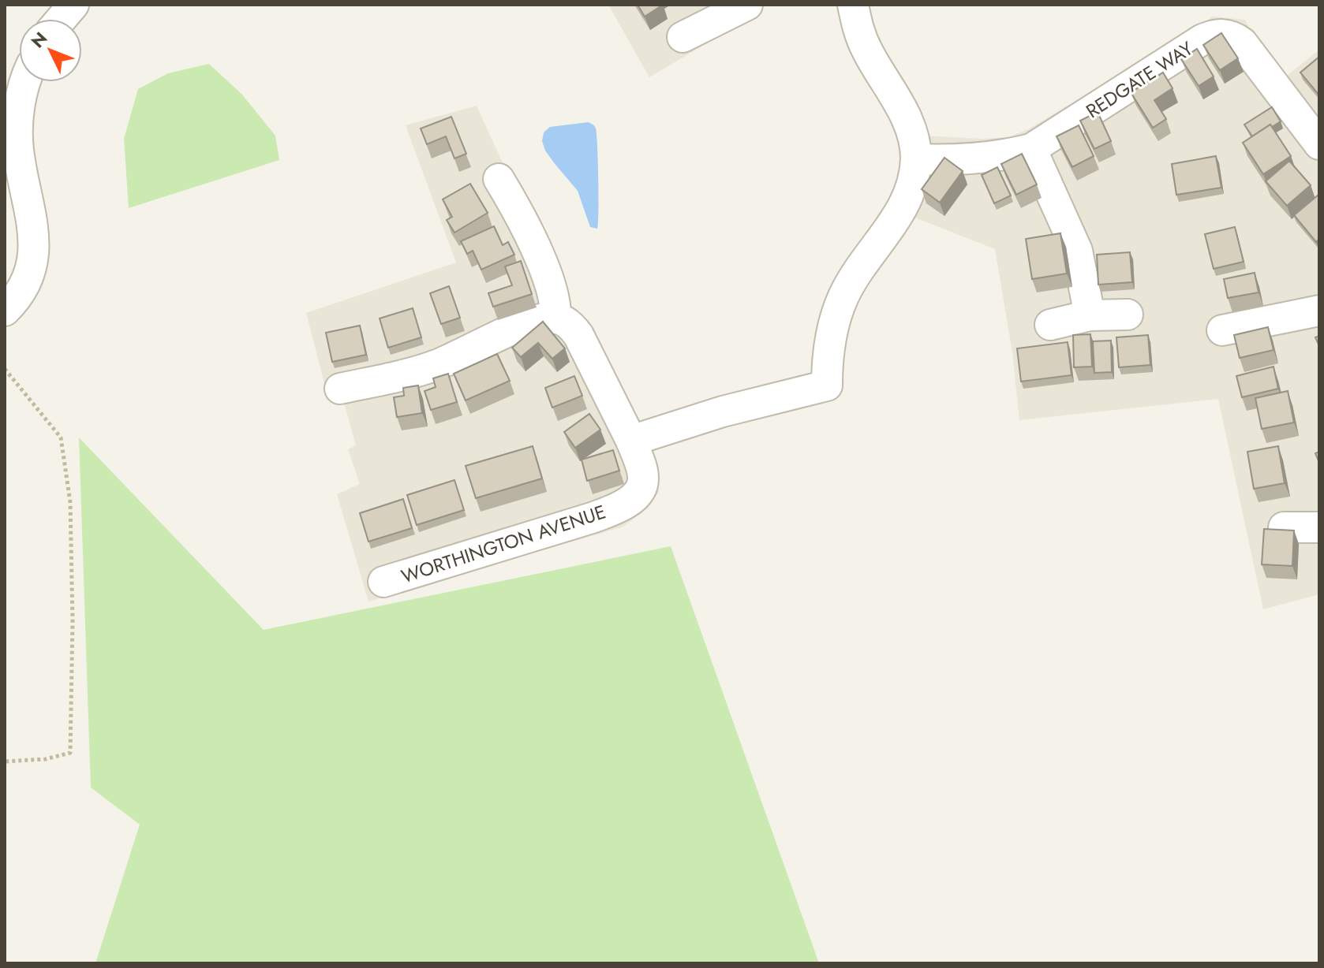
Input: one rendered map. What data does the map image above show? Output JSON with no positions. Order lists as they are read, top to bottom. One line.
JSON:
{"streets":{"street":["REDGATE WAY","WORTHINGTON AVENUE"]},"north":"top left"}
